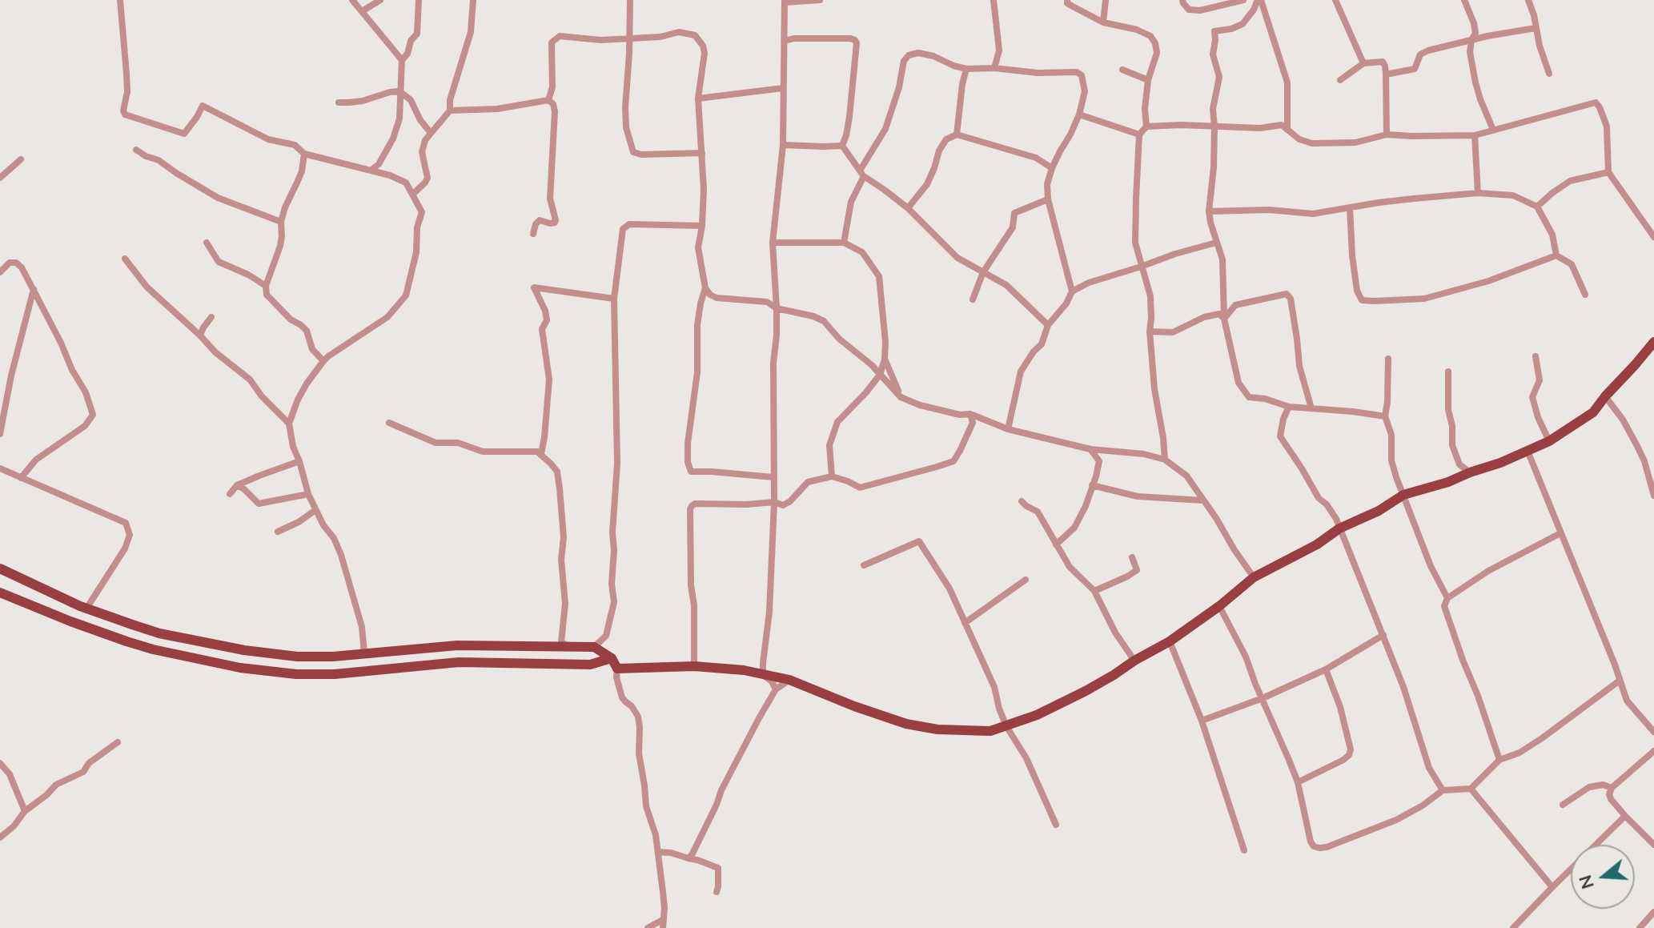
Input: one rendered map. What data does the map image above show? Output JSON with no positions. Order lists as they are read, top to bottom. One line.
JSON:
{"north":"left"}
